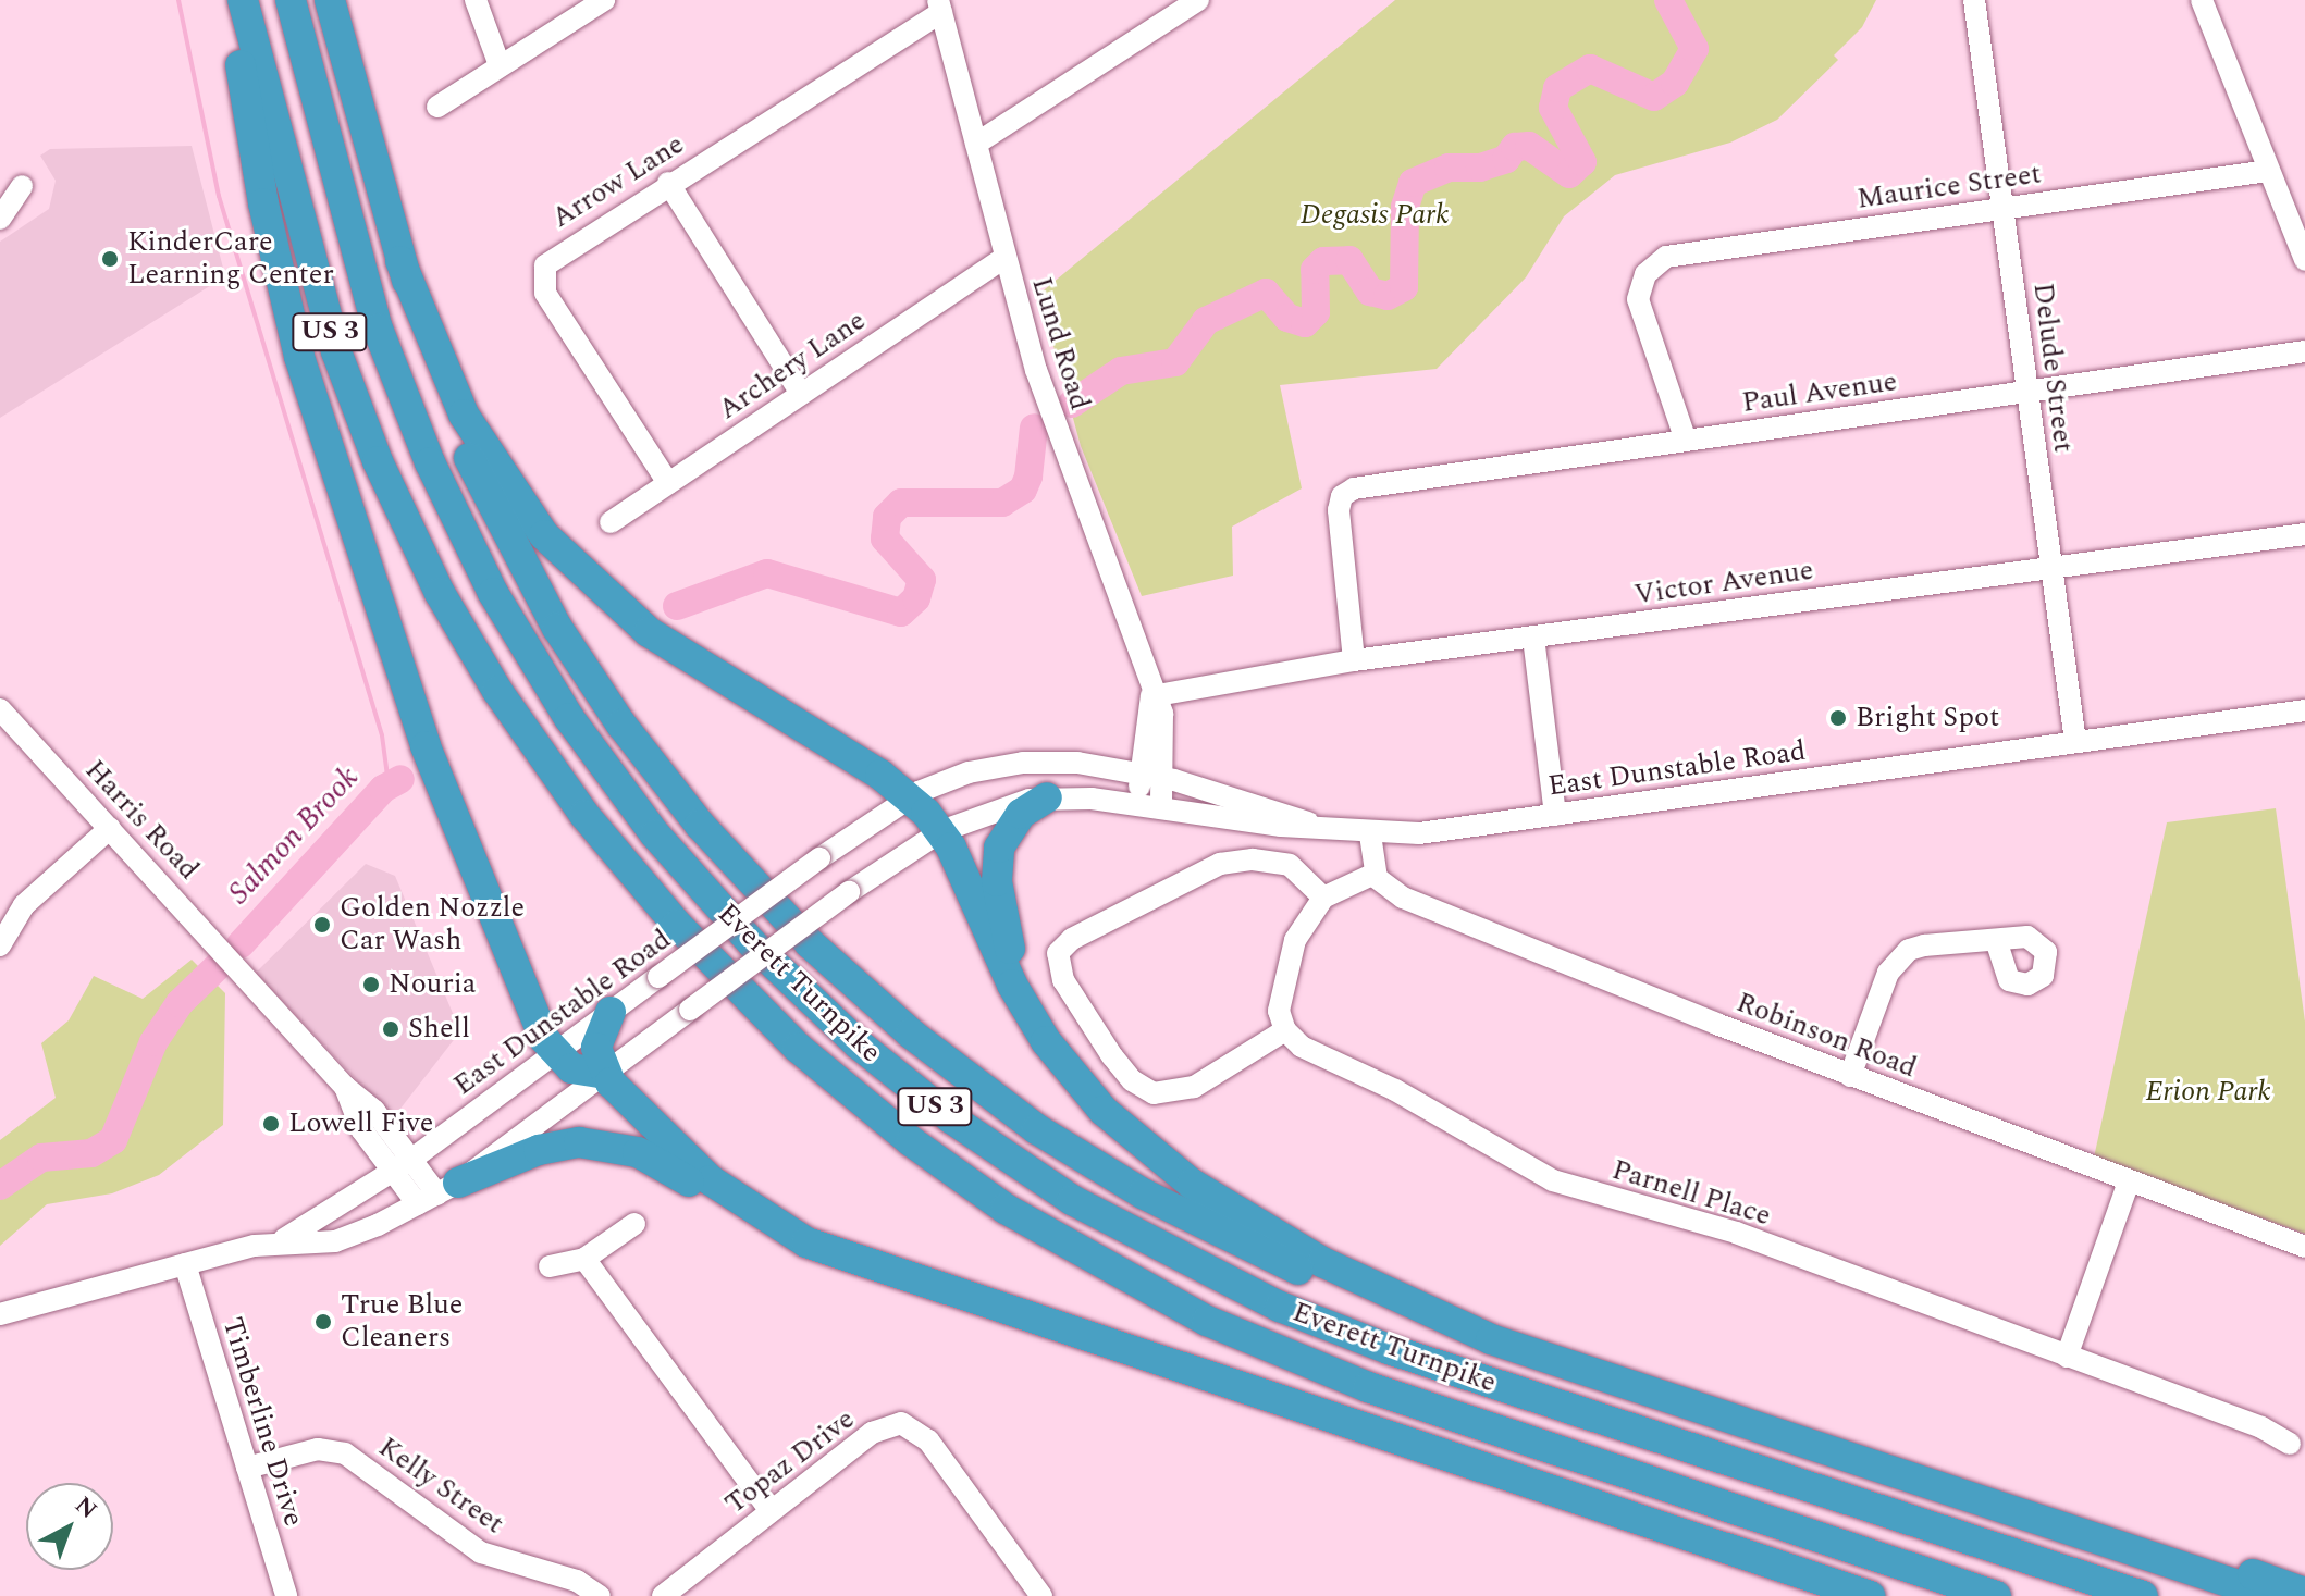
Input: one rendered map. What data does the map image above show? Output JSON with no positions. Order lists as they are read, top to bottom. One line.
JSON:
{"streets":{"highway":["US 3","Everett Turnpike"],"street":["Arrow Lane","Maurice Street","Lund Road","Archery Lane","Delude Street","Paul Avenue","Victor Avenue","East Dunstable Road","Harris Road","Robinson Road","Parnell Place","Timberline Drive","Topaz Drive","Kelly Street"]},"crossings":[["Arrow Lane","Lund Road"],["Arrow Lane","Archery Lane"],["Maurice Street","Delude Street"],["Maurice Street","Paul Avenue"],["Lund Road","Archery Lane"],["Lund Road","Victor Avenue"],["Lund Road","East Dunstable Road"],["Delude Street","Paul Avenue"],["Delude Street","Victor Avenue"],["Delude Street","East Dunstable Road"],["Paul Avenue","Victor Avenue"],["East Dunstable Road","Harris Road"],["East Dunstable Road","Timberline Drive"],["Timberline Drive","Kelly Street"]],"water":["Salmon Brook"],"parks":["Degasis Park","Erion Park"],"places":["KinderCare Learning Center","Bright Spot","Golden Nozzle Car Wash","Nouria","Shell","Lowell Five","True Blue Cleaners"],"north":"top right"}
